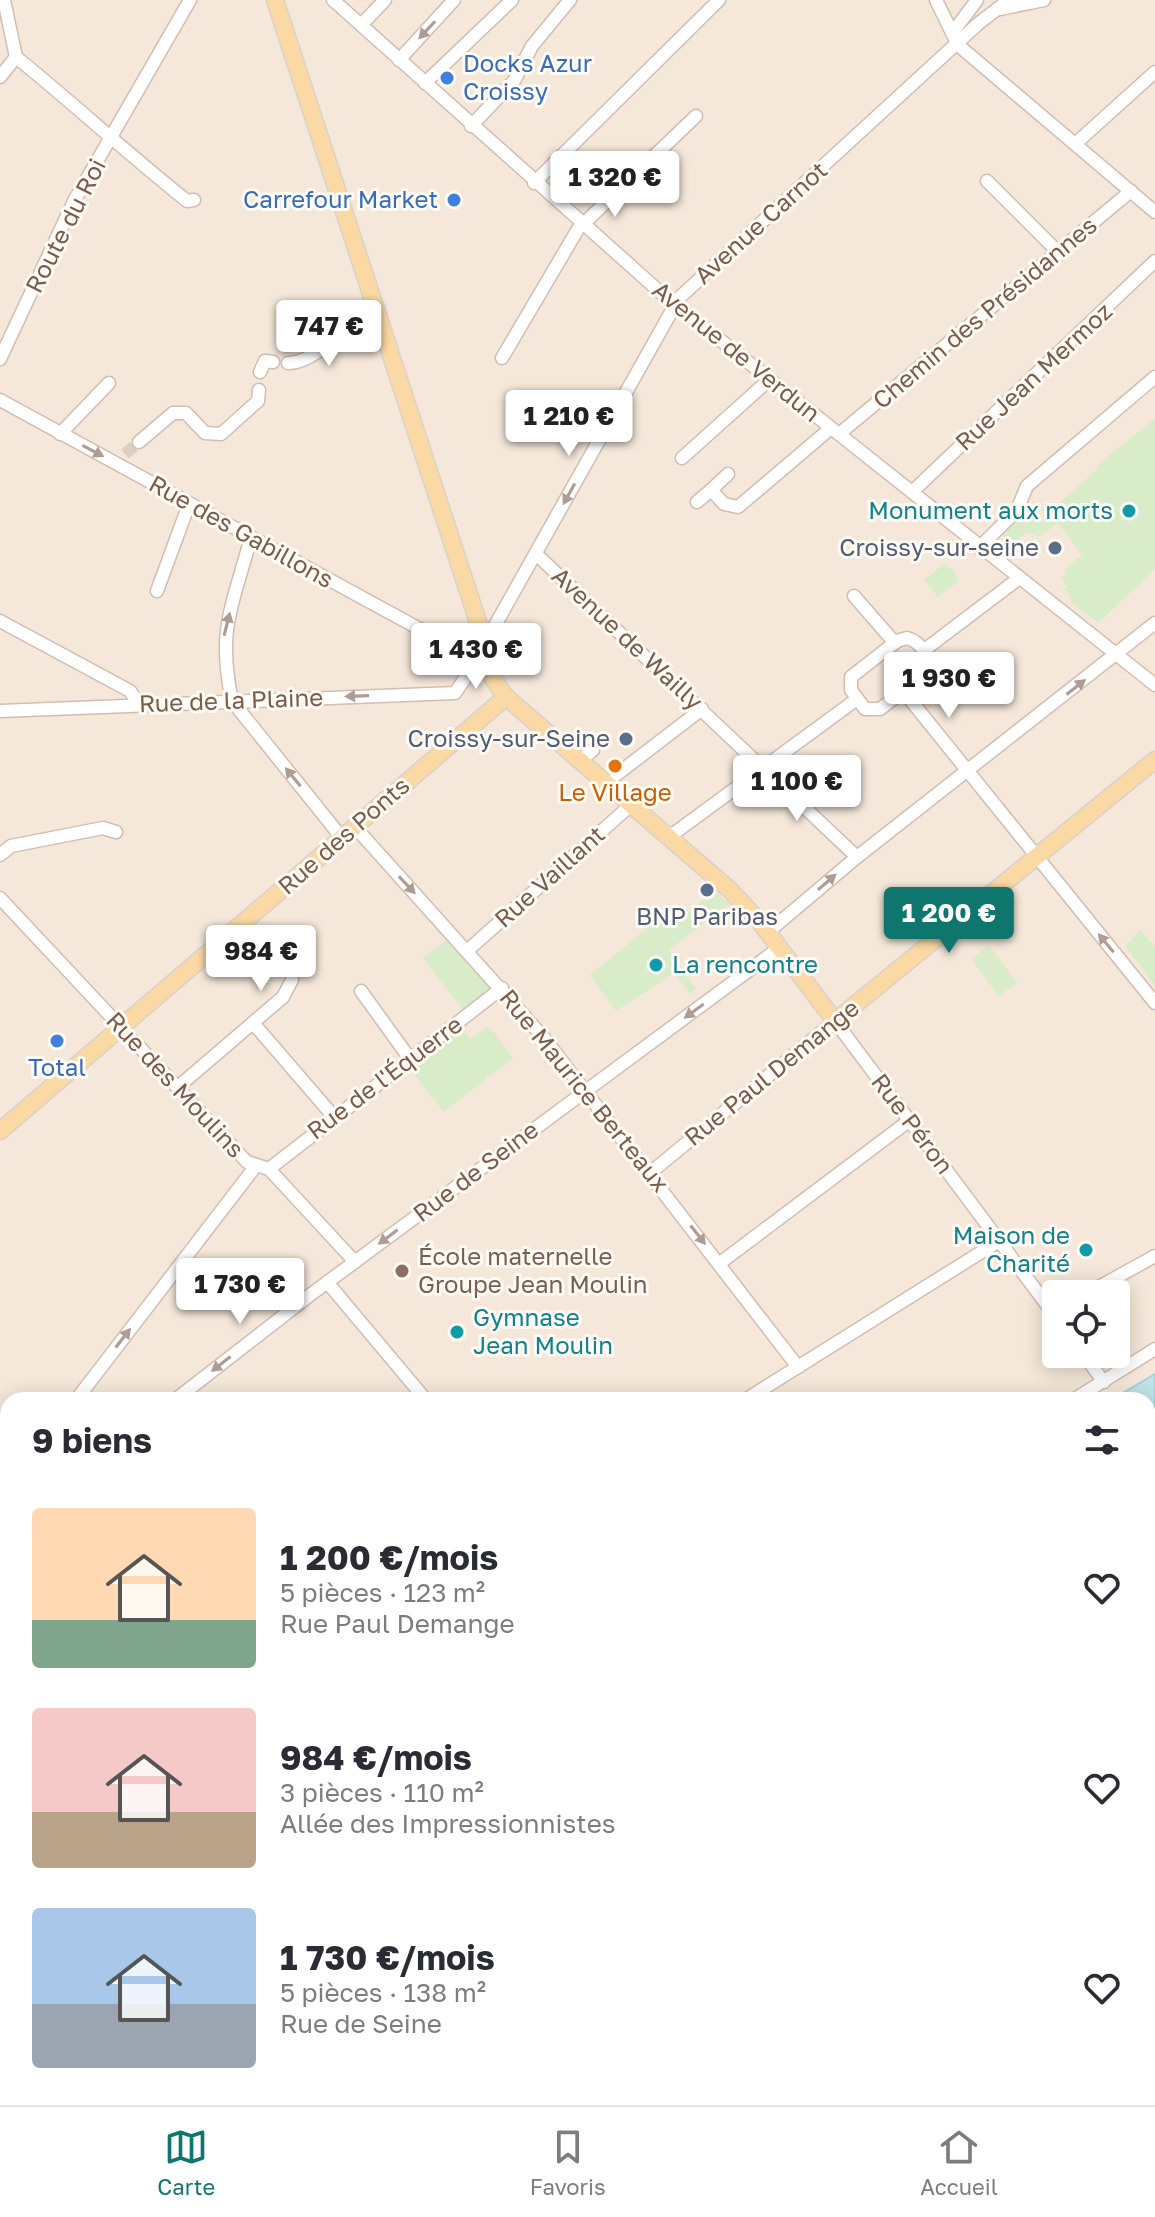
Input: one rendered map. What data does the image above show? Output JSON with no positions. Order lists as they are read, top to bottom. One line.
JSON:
{"streets":{"main road":["Rue des Ponts","Rue Paul Demange","Rue Péron"],"street":["Avenue Carnot","Route du Roi","Chemin des Présidannes","Avenue de Verdun","Rue Jean Mermoz","Rue des Gabillons","Avenue de Wailly","Rue de la Plaine","Rue Vaillant","Rue de l'Équerre","Rue des Moulins","Rue Maurice Berteaux","Rue de Seine"]},"crossings":[["Avenue Carnot","Avenue de Verdun"],["Avenue Carnot","Avenue de Wailly"],["Chemin des Présidannes","Avenue de Verdun"],["Avenue de Verdun","Rue Jean Mermoz"],["Rue des Gabillons","Rue de la Plaine"],["Rue des Gabillons","Rue Péron"],["Rue de la Plaine","Rue Péron"],["Rue des Ponts","Rue des Moulins"],["Rue des Ponts","Rue Maurice Berteaux"],["Rue des Ponts","Rue Péron"],["Rue Vaillant","Rue Maurice Berteaux"],["Rue Vaillant","Rue Péron"],["Rue Paul Demange","Rue Maurice Berteaux"],["Rue Paul Demange","Rue Péron"],["Rue de l'Équerre","Rue des Moulins"],["Rue de l'Équerre","Rue Maurice Berteaux"],["Rue des Moulins","Rue de Seine"],["Rue Maurice Berteaux","Rue de Seine"],["Rue Péron","Rue de Seine"]],"one_way":["Rue de la Plaine","Rue Maurice Berteaux","Rue de Seine"],"places":["Docks Azur Croissy","Carrefour Market","Monument aux morts","Croissy-sur-seine","Croissy-sur-Seine","Le Village","BNP Paribas","La rencontre","Total","Maison de Charité","École maternelle Groupe Jean Moulin","Gymnase Jean Moulin"],"page":{"price":["1 320 €","747 €","1 210 €","1 430 €","1 930 €","1 100 €","1 200 €","984 €","1 730 €"],"heading":"9 biens","list":[{"name":"1 200 €/mois","note":"5 pièces · 123 m² · Rue Paul Demange"},{"name":"984 €/mois","note":"3 pièces · 110 m² · Allée des Impressionnistes"},{"name":"1 730 €/mois","note":"5 pièces · 138 m² · Rue de Seine"}],"tabs":["Carte","Favoris","Accueil"]}}
